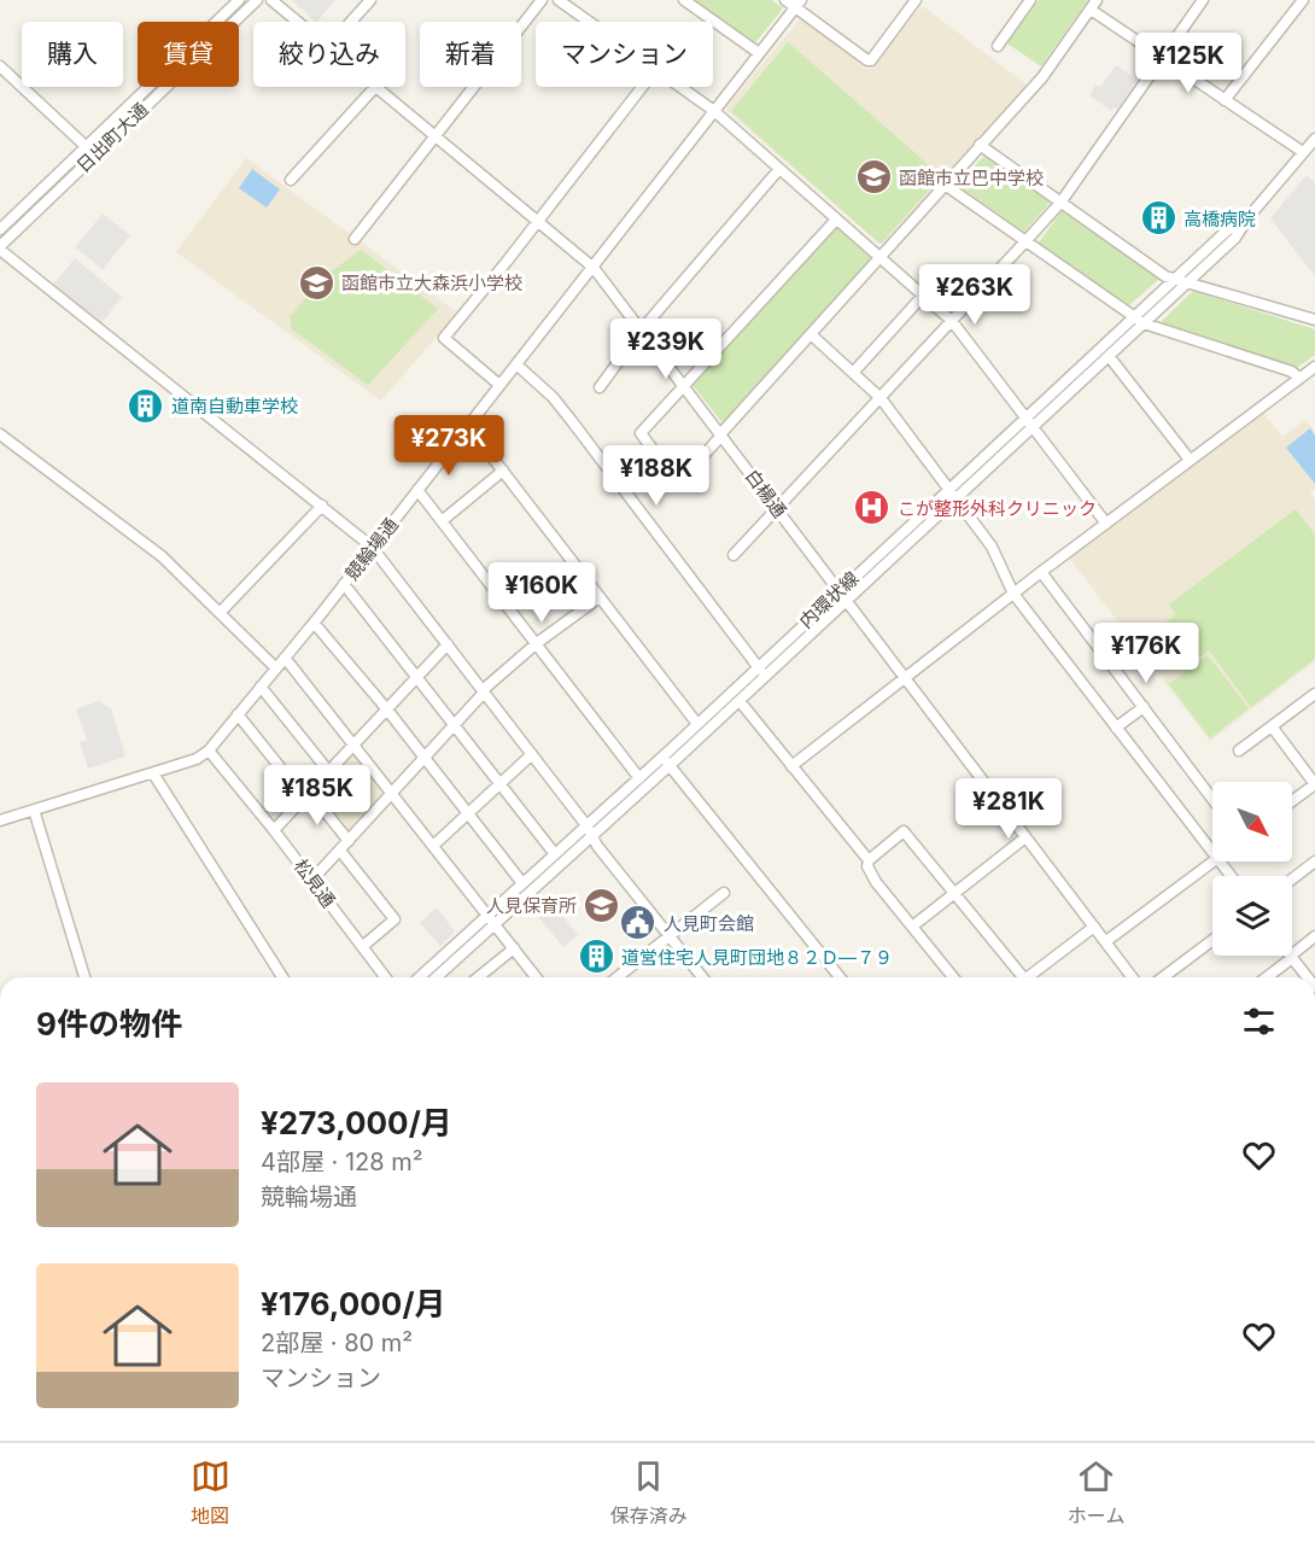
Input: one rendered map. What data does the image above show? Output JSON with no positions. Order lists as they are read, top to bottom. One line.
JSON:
{"streets":{"street":["日出町大通","白楊通","競輪場通","内環状線","松見通"]},"crossings":[["白楊通","競輪場通"],["白楊通","内環状線"],["競輪場通","松見通"]],"places":{"school or university":["函館市立巴中学校","函館市立大森浜小学校","人見保育所"],"building":["高橋病院","道南自動車学校","道営住宅人見町団地８２Ｄ―７９"],"hospital":["こが整形外科クリニック"],"public building":["人見町会館"]},"north":"bottom right","page":{"chip":["購入","賃貸","絞り込み","新着","マンション"],"price":["¥125K","¥263K","¥239K","¥273K","¥188K","¥160K","¥176K","¥185K","¥281K"],"heading":"9件の物件","list":[{"name":"¥273,000/月","note":"4部屋 · 128 m² · 競輪場通"},{"name":"¥176,000/月","note":"2部屋 · 80 m² · マンション"}],"tabs":["地図","保存済み","ホーム"]}}
